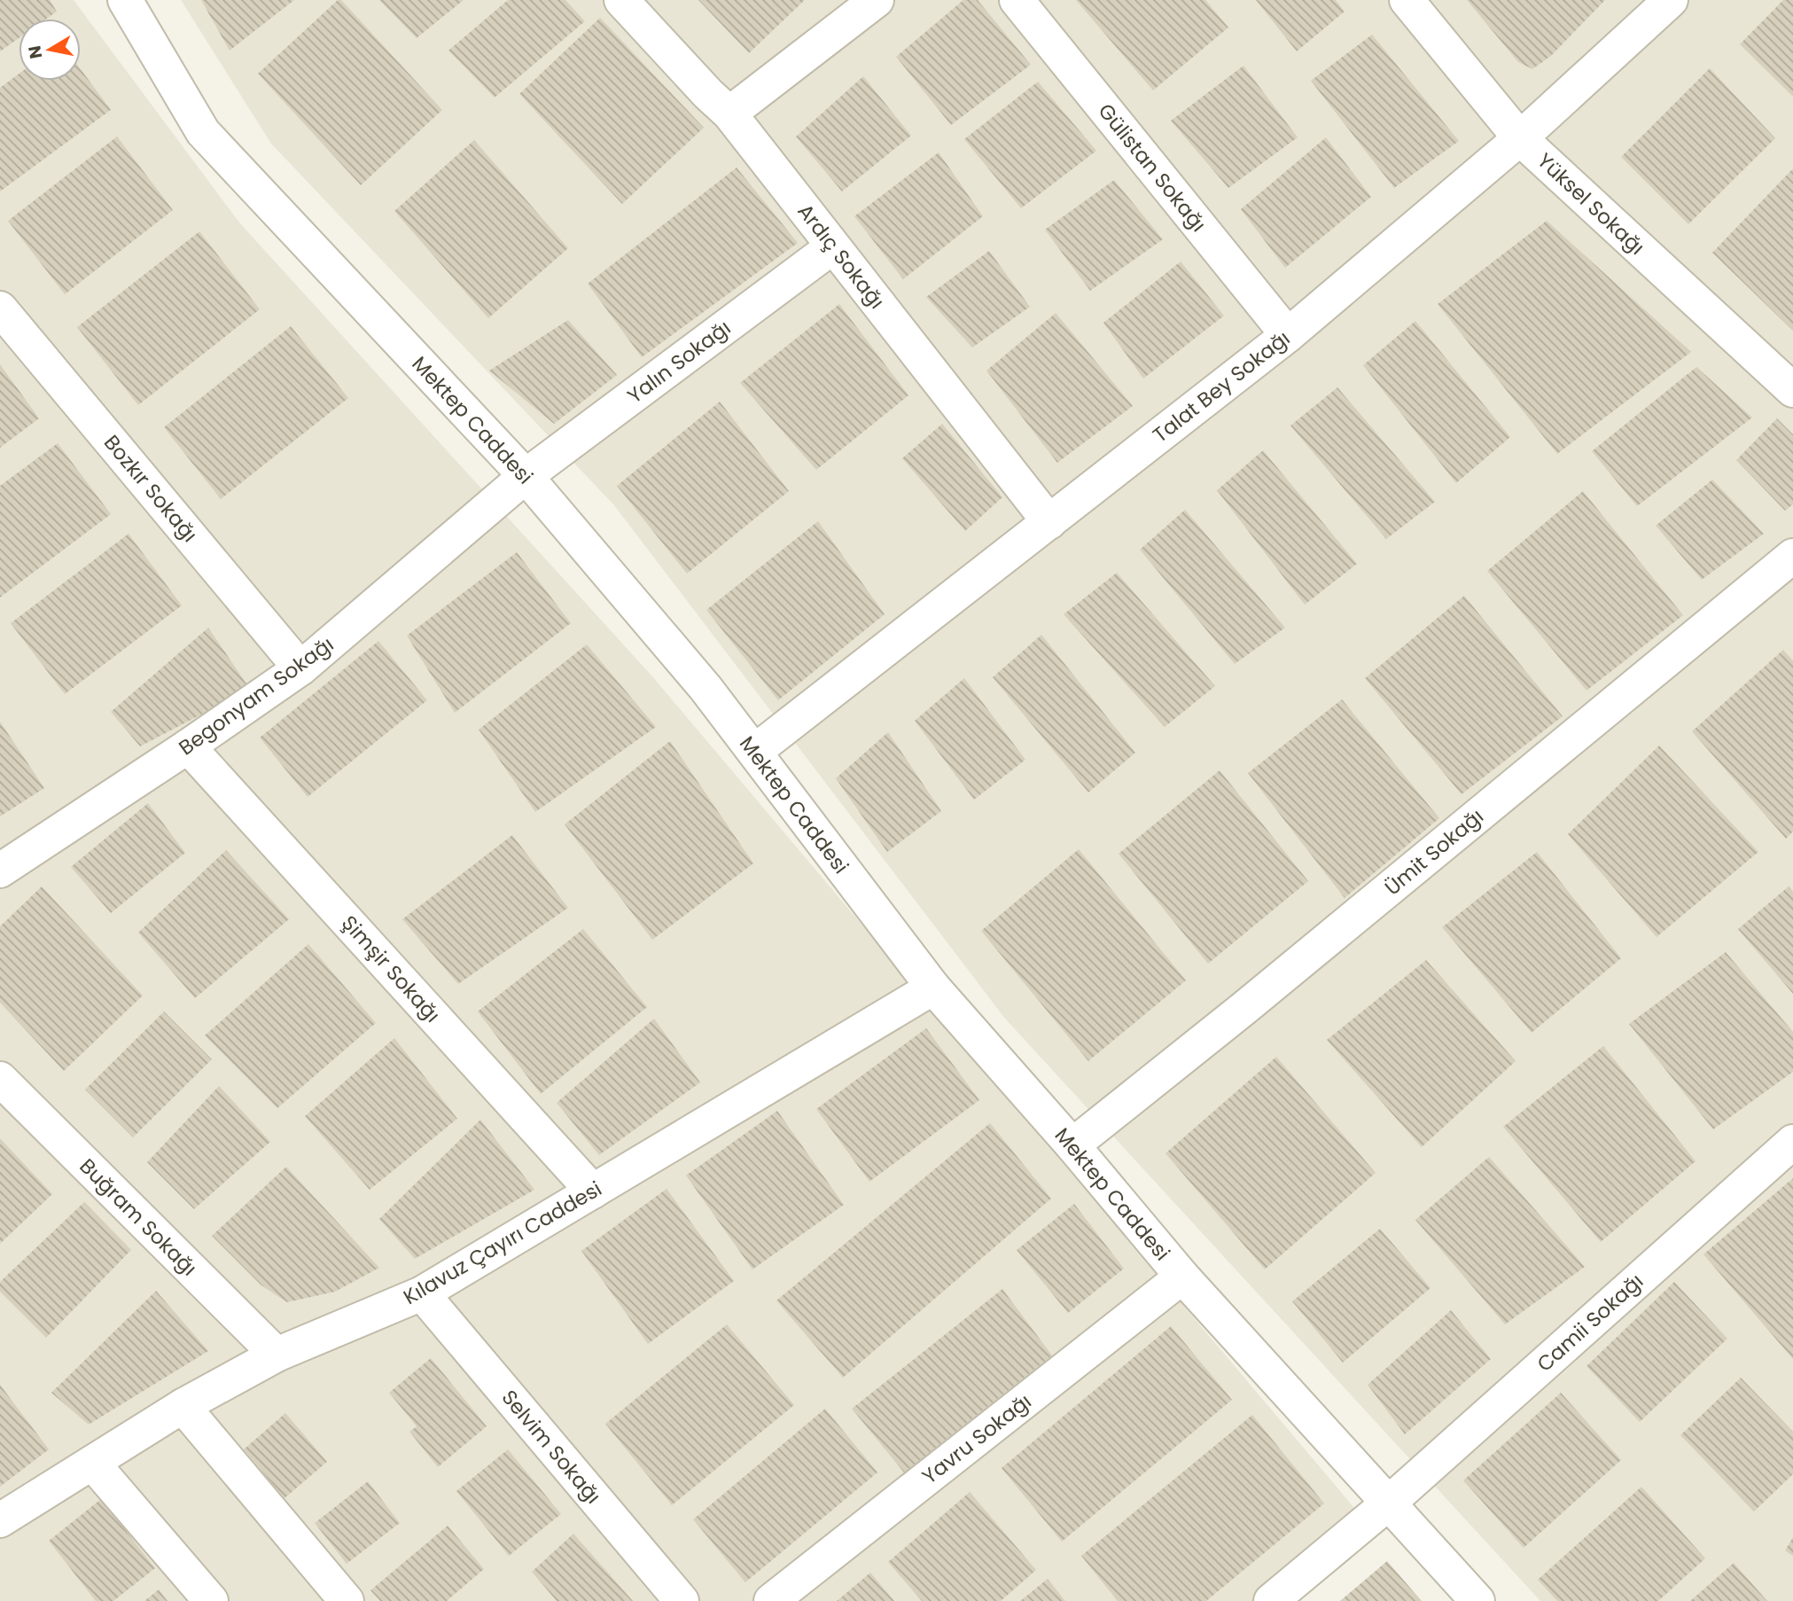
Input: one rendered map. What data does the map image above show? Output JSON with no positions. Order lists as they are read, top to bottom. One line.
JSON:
{"streets":{"street":["Gülistan Sokağı","Yüksel Sokağı","Ardıç Sokağı","Yalın Sokağı","Talat Bey Sokağı","Mektep Caddesi","Bozkır Sokağı","Begonyam Sokağı","Ümit Sokağı","Şimşir Sokağı","Buğram Sokağı","Kılavuz Çayırı Caddesi","Camii Sokağı","Yavru Sokağı","Selvim Sokağı"]},"crossings":[["Gülistan Sokağı","Talat Bey Sokağı"],["Yüksel Sokağı","Talat Bey Sokağı"],["Ardıç Sokağı","Yalın Sokağı"],["Ardıç Sokağı","Talat Bey Sokağı"],["Yalın Sokağı","Mektep Caddesi"],["Yalın Sokağı","Begonyam Sokağı"],["Talat Bey Sokağı","Mektep Caddesi"],["Mektep Caddesi","Begonyam Sokağı"],["Mektep Caddesi","Ümit Sokağı"],["Mektep Caddesi","Kılavuz Çayırı Caddesi"],["Mektep Caddesi","Camii Sokağı"],["Mektep Caddesi","Yavru Sokağı"],["Bozkır Sokağı","Begonyam Sokağı"],["Begonyam Sokağı","Şimşir Sokağı"],["Şimşir Sokağı","Kılavuz Çayırı Caddesi"],["Buğram Sokağı","Kılavuz Çayırı Caddesi"],["Kılavuz Çayırı Caddesi","Selvim Sokağı"]],"north":"left"}
